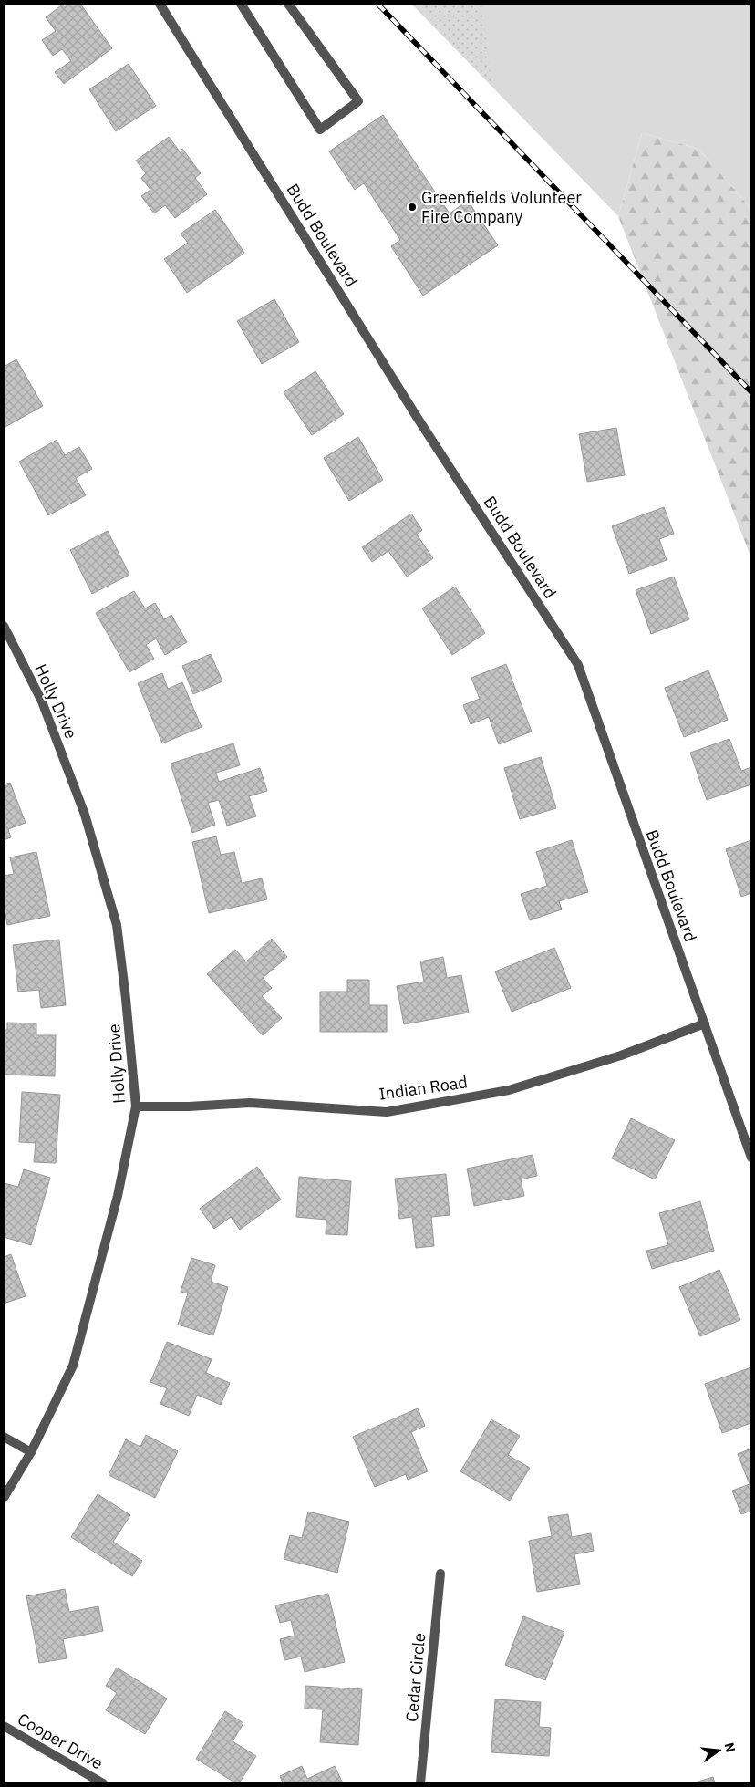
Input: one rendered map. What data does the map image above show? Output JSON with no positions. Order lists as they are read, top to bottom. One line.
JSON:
{"streets":{"street":["Budd Boulevard","Holly Drive","Indian Road","Cedar Circle","Cooper Drive"]},"crossings":[["Budd Boulevard","Indian Road"],["Holly Drive","Indian Road"]],"places":["Greenfields Volunteer Fire Company"],"north":"right"}
